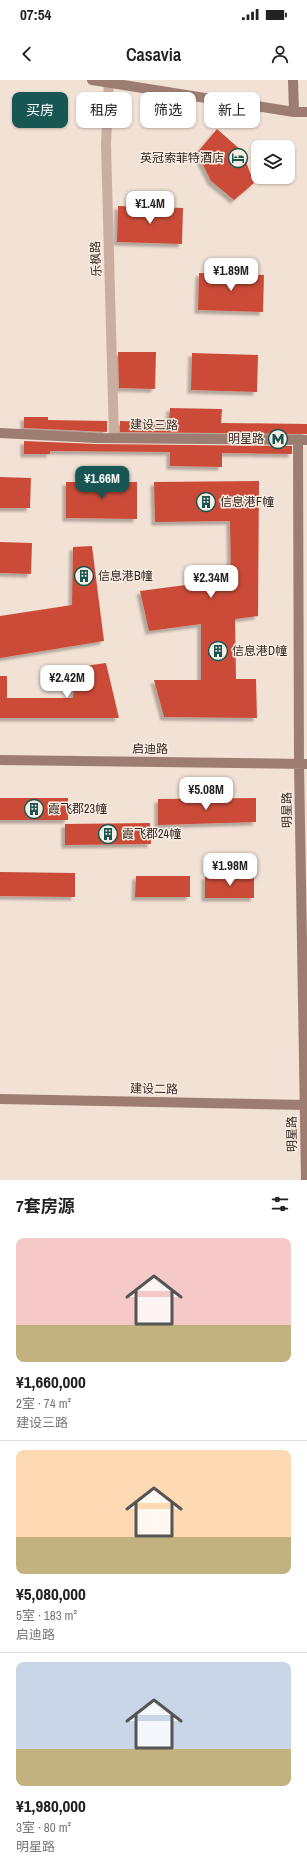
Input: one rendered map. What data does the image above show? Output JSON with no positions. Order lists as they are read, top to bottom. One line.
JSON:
{"streets":{"main road":["建设三路","启迪路","明星路","建设二路"],"street":["乐枫路"]},"crossings":[["乐枫路","建设三路"],["建设三路","明星路"],["启迪路","明星路"],["明星路","建设二路"]],"places":{"hotel":["英冠索菲特酒店"],"metro station":["明星路"],"building":["信息港F幢","信息港B幢","信息港D幢","霞飞郡23幢","霞飞郡24幢"]},"page":{"status":"07:54","header":"Casavia","chip":["买房","租房","筛选","新上"],"price":["¥1.4M","¥1.89M","¥1.66M","¥2.34M","¥2.42M","¥5.08M","¥1.98M"],"heading":"7套房源","list":[{"name":"¥1,660,000","note":"2室 · 74 m² · 建设三路"},{"name":"¥5,080,000","note":"5室 · 183 m² · 启迪路"},{"name":"¥1,980,000","note":"3室 · 80 m² · 明星路"}]}}
